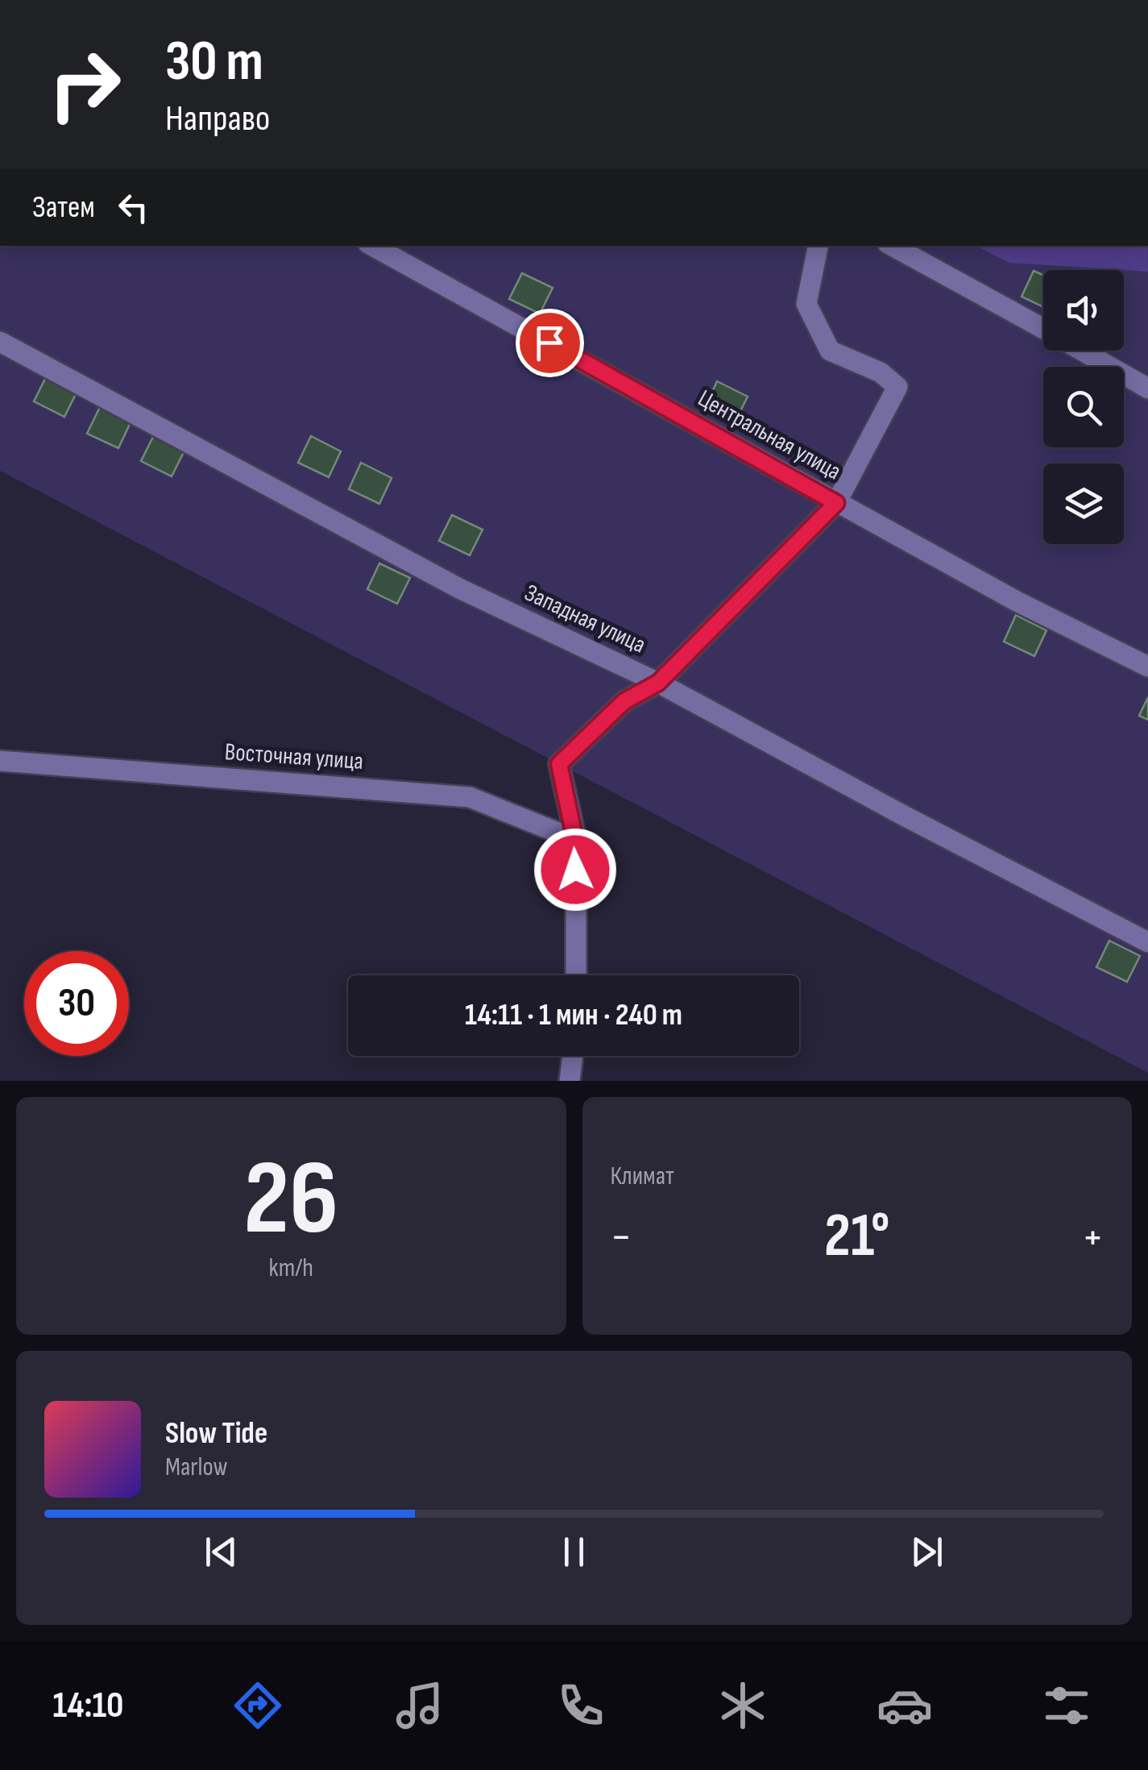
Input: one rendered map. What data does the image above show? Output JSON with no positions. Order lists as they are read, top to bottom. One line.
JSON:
{"streets":{"street":["Центральная улица","Западная улица","Восточная улица"]},"page":{"turn":["30 m","Направо"],"then":"Затем","limit":"30","trip":"14:11 · 1 мин · 240 m","tile":[["26","km/h"],"Климат"],"heat":["−","21°","+"],"song":["Slow Tide","Marlow"],"tabs":"14:10"}}
